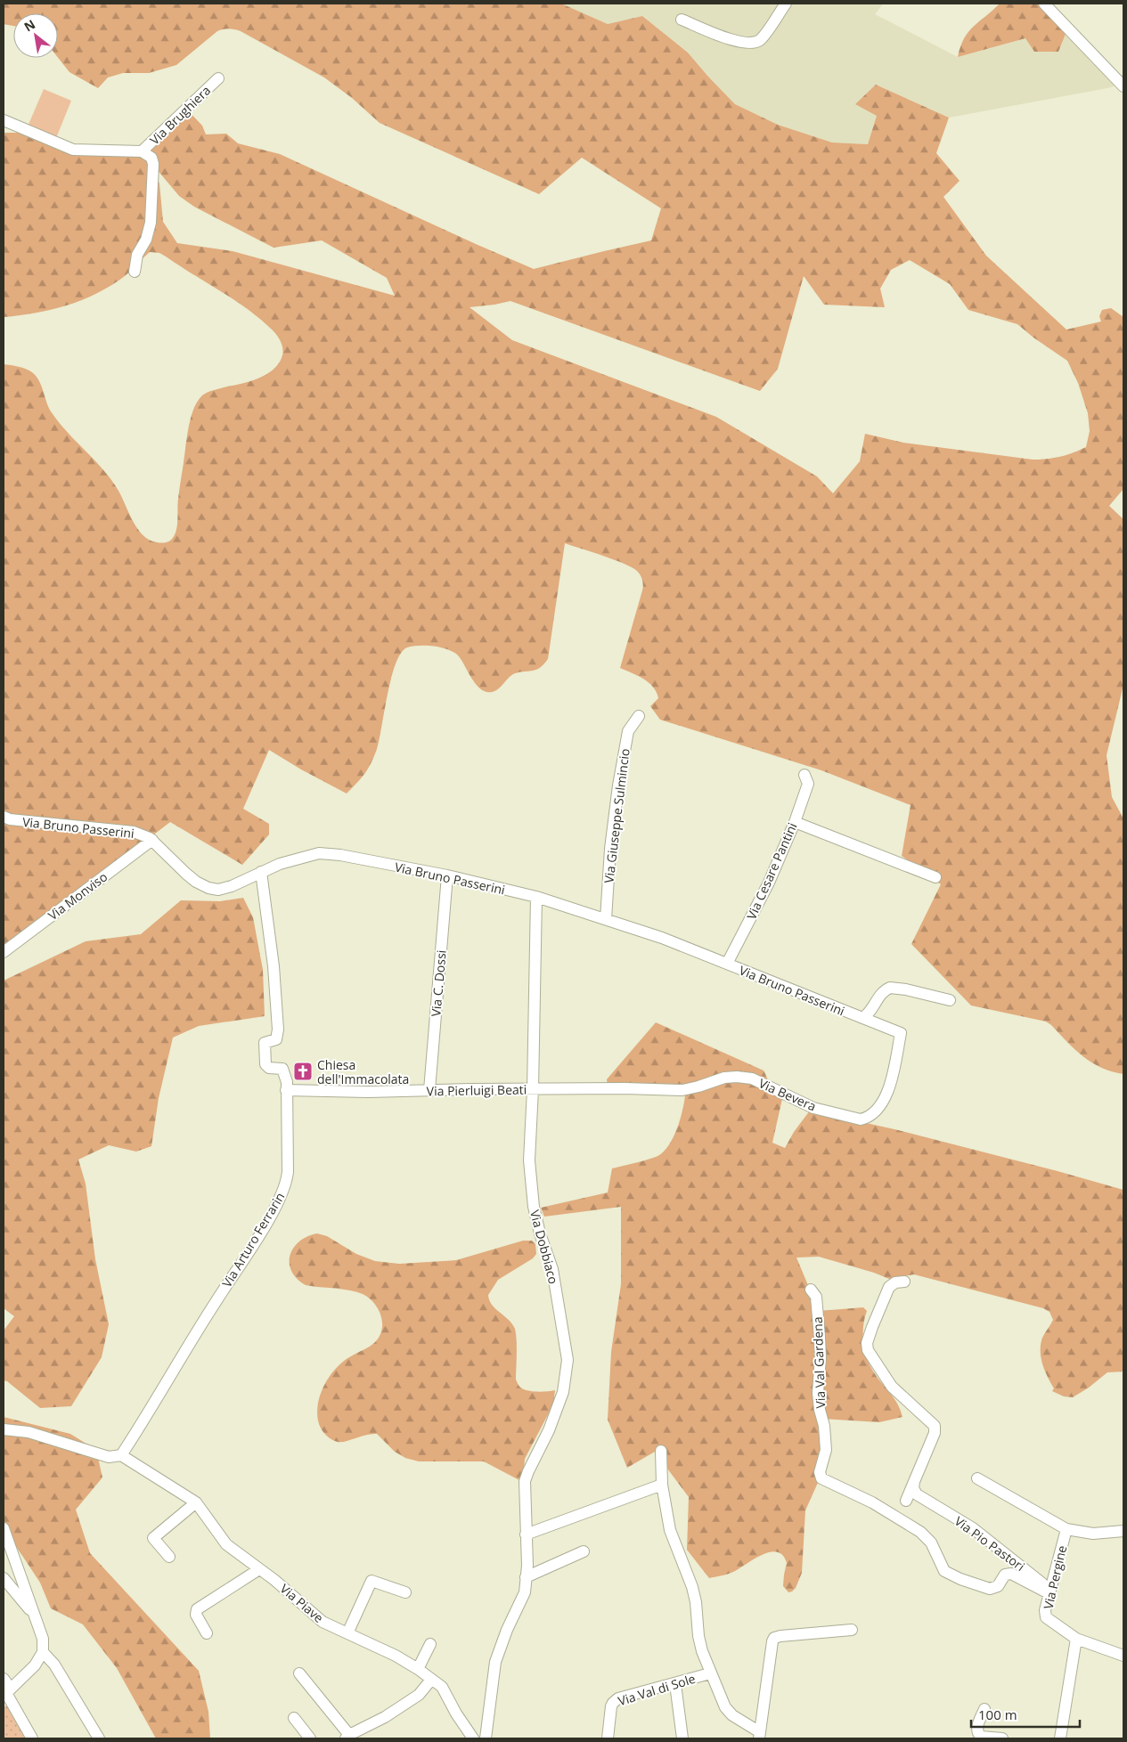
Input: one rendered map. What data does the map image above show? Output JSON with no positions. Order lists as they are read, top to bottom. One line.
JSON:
{"streets":{"street":["Via Brughiera","Via Giuseppe Sulmincio","Via Bruno Passerini","Via Cesare Pantini","Via Monviso","Via C. Dossi","Via Pierluigi Beati","Via Bevera","Via Arturo Ferrarin","Via Dobbiaco","Via Val Gardena","Via Pio Pastori","Via Pergine","Via Piave","Via Val di Sole"]},"crossings":[["Via Giuseppe Sulmincio","Via Bruno Passerini"],["Via Bruno Passerini","Via Cesare Pantini"],["Via Bruno Passerini","Via Monviso"],["Via Bruno Passerini","Via C. Dossi"],["Via Bruno Passerini","Via Bevera"],["Via Bruno Passerini","Via Arturo Ferrarin"],["Via Bruno Passerini","Via Dobbiaco"],["Via C. Dossi","Via Pierluigi Beati"],["Via Pierluigi Beati","Via Bevera"],["Via Pierluigi Beati","Via Arturo Ferrarin"],["Via Pierluigi Beati","Via Dobbiaco"],["Via Bevera","Via Dobbiaco"],["Via Arturo Ferrarin","Via Piave"],["Via Val Gardena","Via Pio Pastori"],["Via Val Gardena","Via Pergine"],["Via Pio Pastori","Via Pergine"]],"places":{"church":["Chiesa dell'Immacolata"]},"scale_bar":"100 m","north":"top left"}
